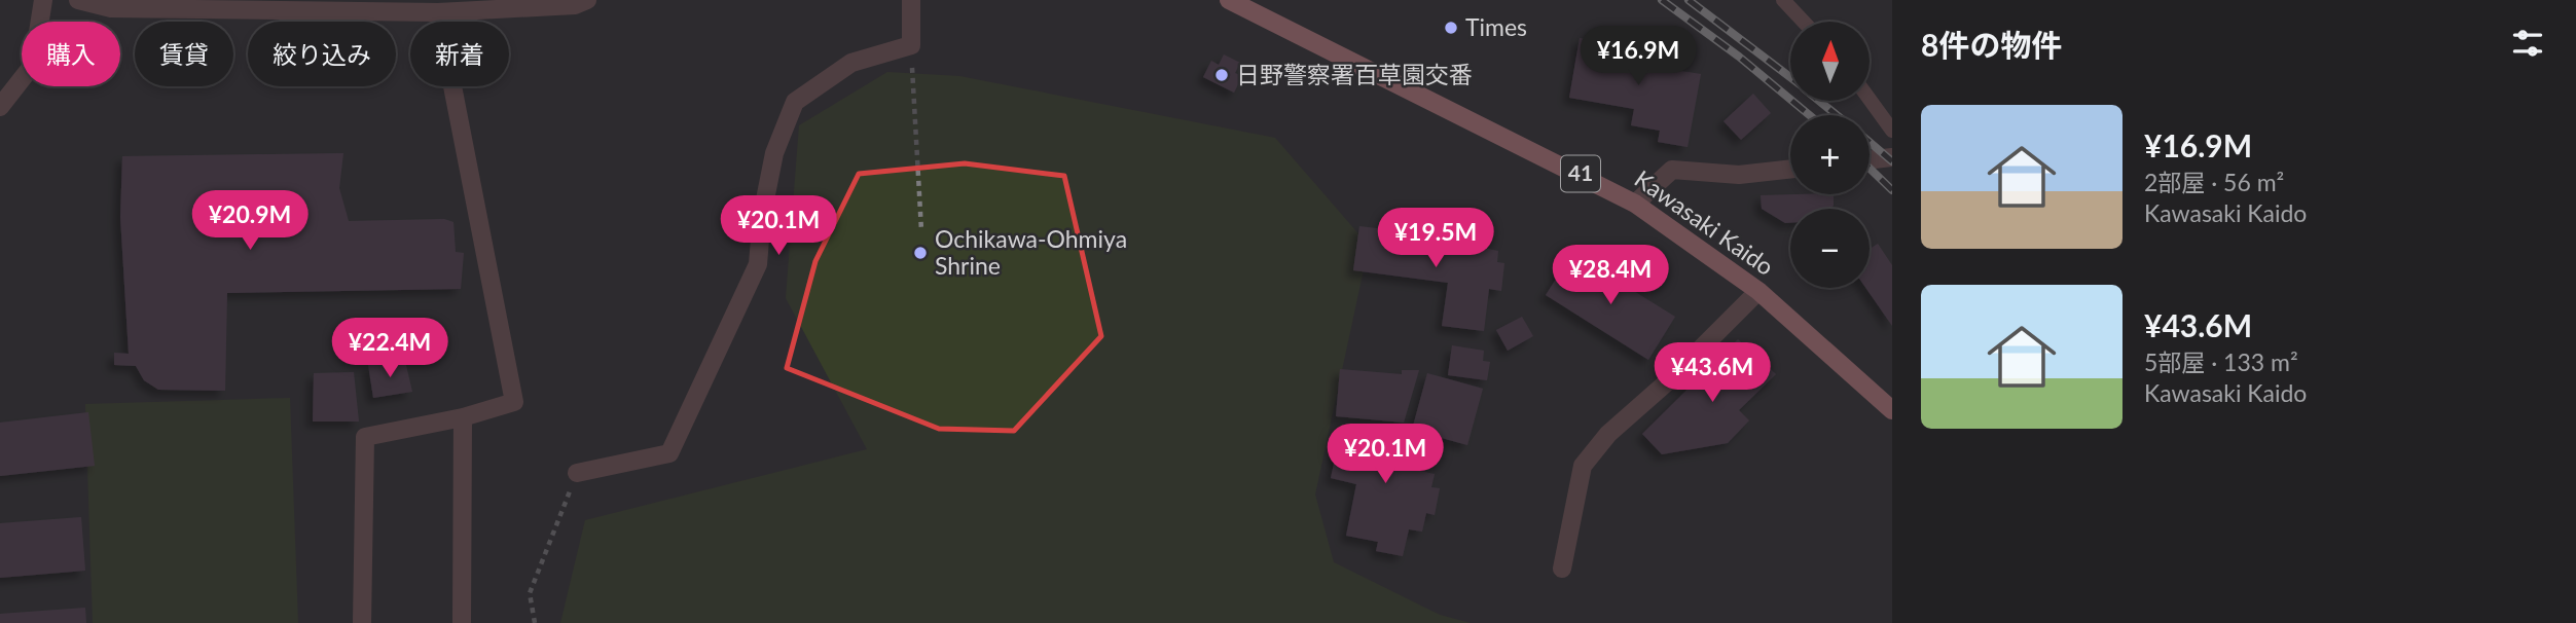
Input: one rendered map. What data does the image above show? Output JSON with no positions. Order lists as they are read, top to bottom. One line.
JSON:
{"streets":{"main road":["41","Kawasaki Kaido"]},"places":["Times","日野警察署百草園交番","Ochikawa-Ohmiya Shrine"],"north":"top","page":{"heading":"8件の物件","map_buttons":["+","−"],"chip":["購入","賃貸","絞り込み","新着"],"price":["¥16.9M","¥20.9M","¥20.1M","¥19.5M","¥28.4M","¥22.4M","¥43.6M","¥20.1M"],"list":[{"name":"¥16.9M","note":"2部屋 · 56 m² · Kawasaki Kaido"},{"name":"¥43.6M","note":"5部屋 · 133 m² · Kawasaki Kaido"}]}}
